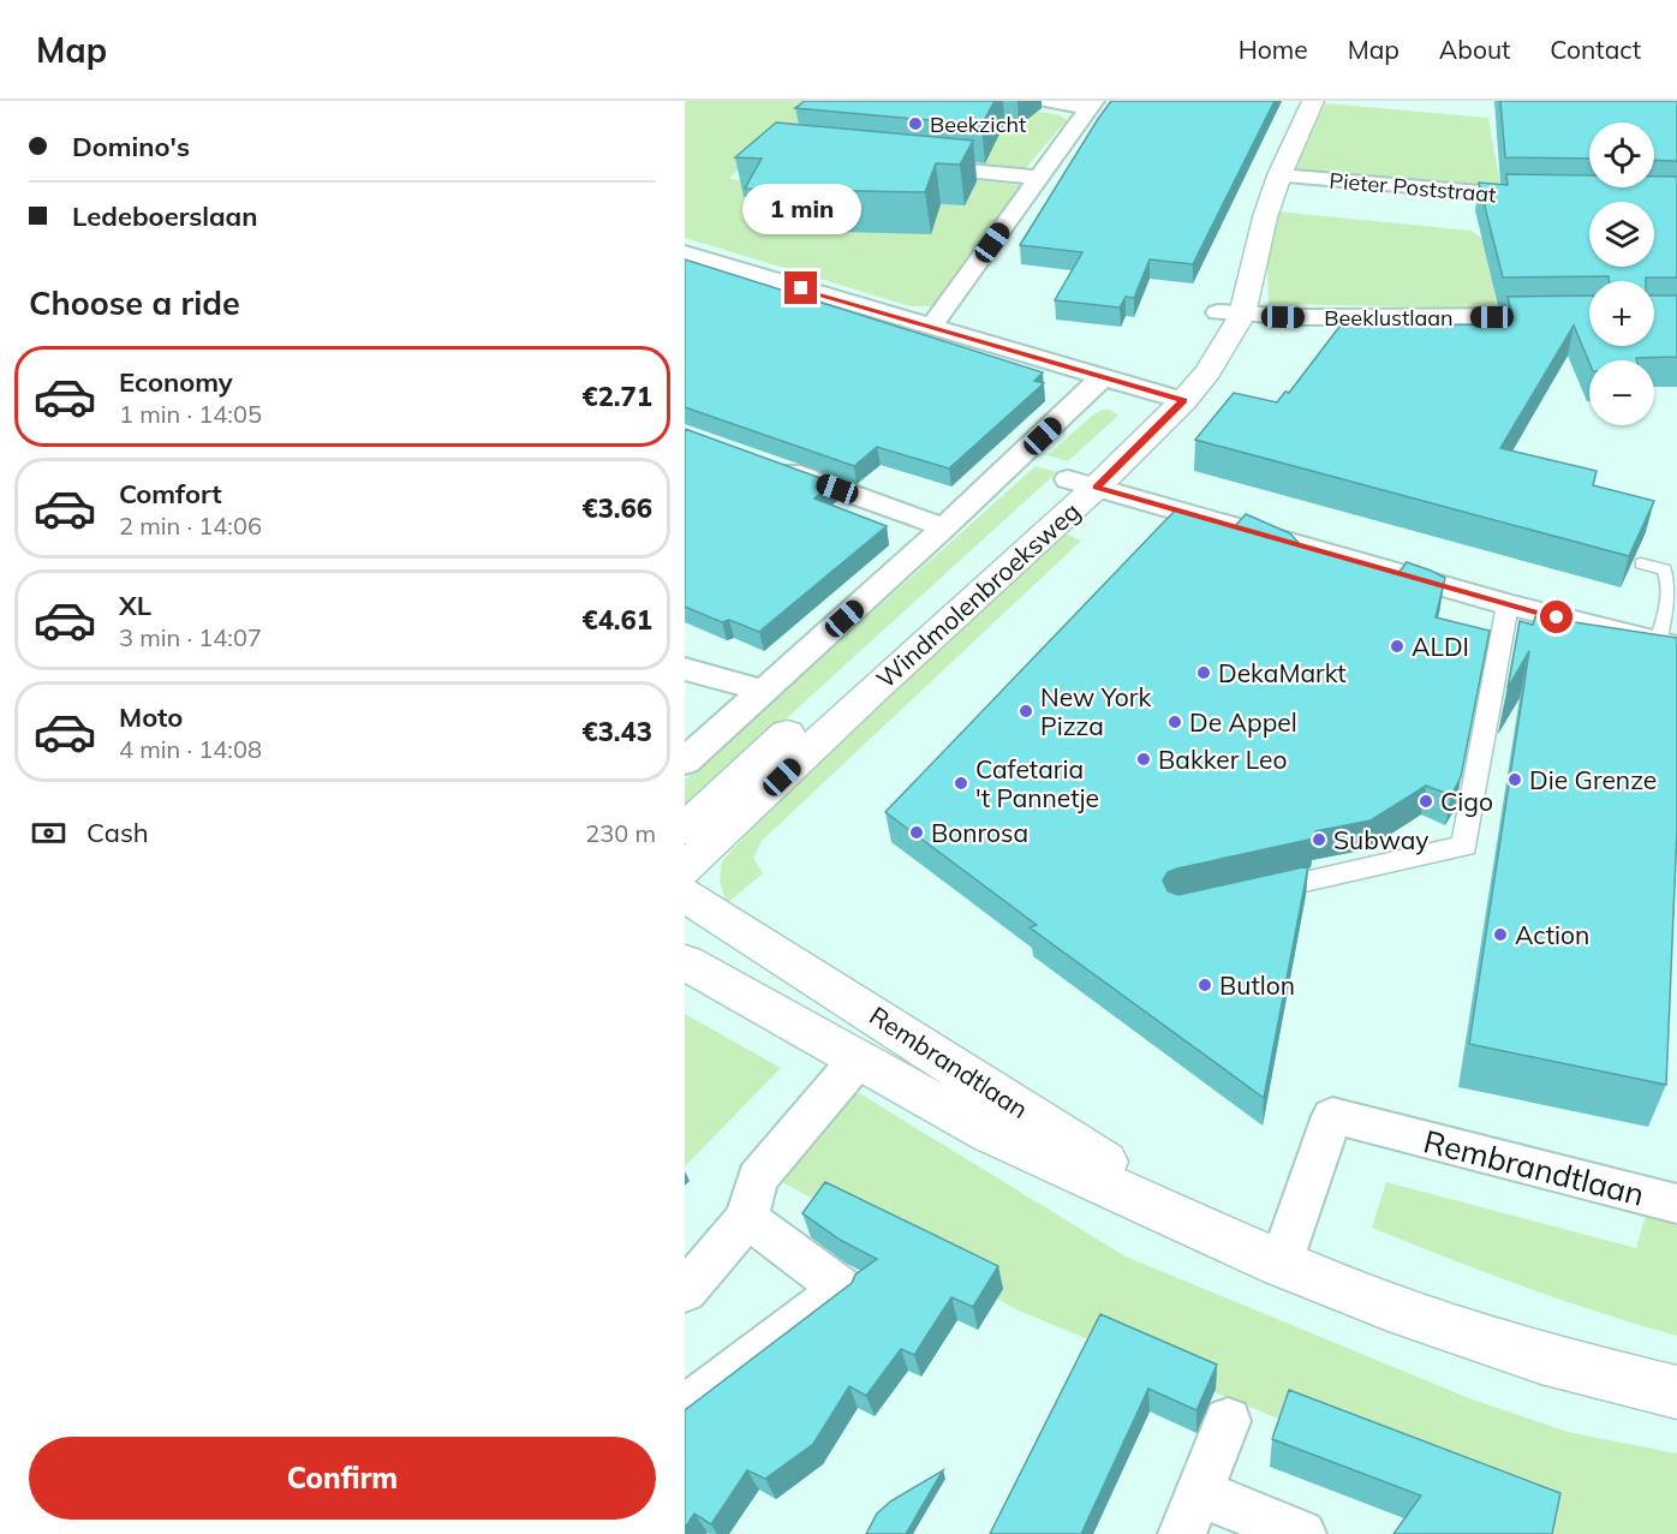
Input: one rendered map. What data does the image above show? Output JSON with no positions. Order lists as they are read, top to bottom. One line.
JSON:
{"streets":{"street":["Pieter Poststraat","Beeklustlaan","Windmolenbroeksweg","Rembrandtlaan"]},"crossings":[["Pieter Poststraat","Windmolenbroeksweg"],["Beeklustlaan","Windmolenbroeksweg"]],"places":["Beekzicht","ALDI","DekaMarkt","New York Pizza","De Appel","Bakker Leo","Die Grenze","Cafetaria 't Pannetje","Cigo","Bonrosa","Subway","Action","Butlon"],"page":{"header":"Map","nav":["Home","Map","About","Contact"],"banner":["Domino's","Ledeboerslaan"],"map_buttons":["+","−"],"bubble":"1 min","heading":"Choose a ride","list":[{"name":"Economy","note":"1 min · 14:05","value":"€2.71"},{"name":"Comfort","note":"2 min · 14:06","value":"€3.66"},{"name":"XL","note":"3 min · 14:07","value":"€4.61"},{"name":"Moto","note":"4 min · 14:08","value":"€3.43"}],"pay":["Cash","230 m"],"buttons":"Confirm"}}
